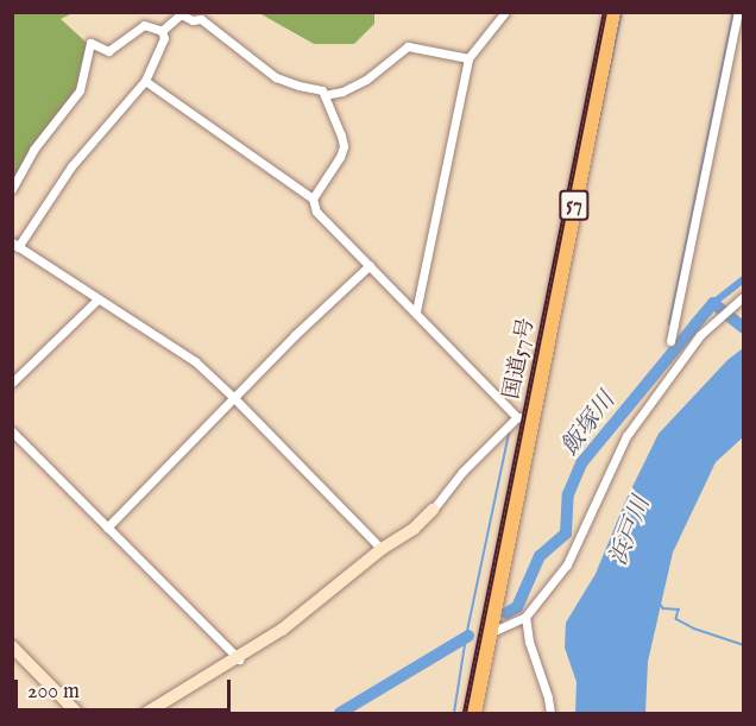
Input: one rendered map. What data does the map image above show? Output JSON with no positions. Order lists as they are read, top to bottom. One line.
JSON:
{"streets":{"highway":["57","国道57号"]},"water":["飯塚川","浜戸川"],"scale_bar":"200 m"}
